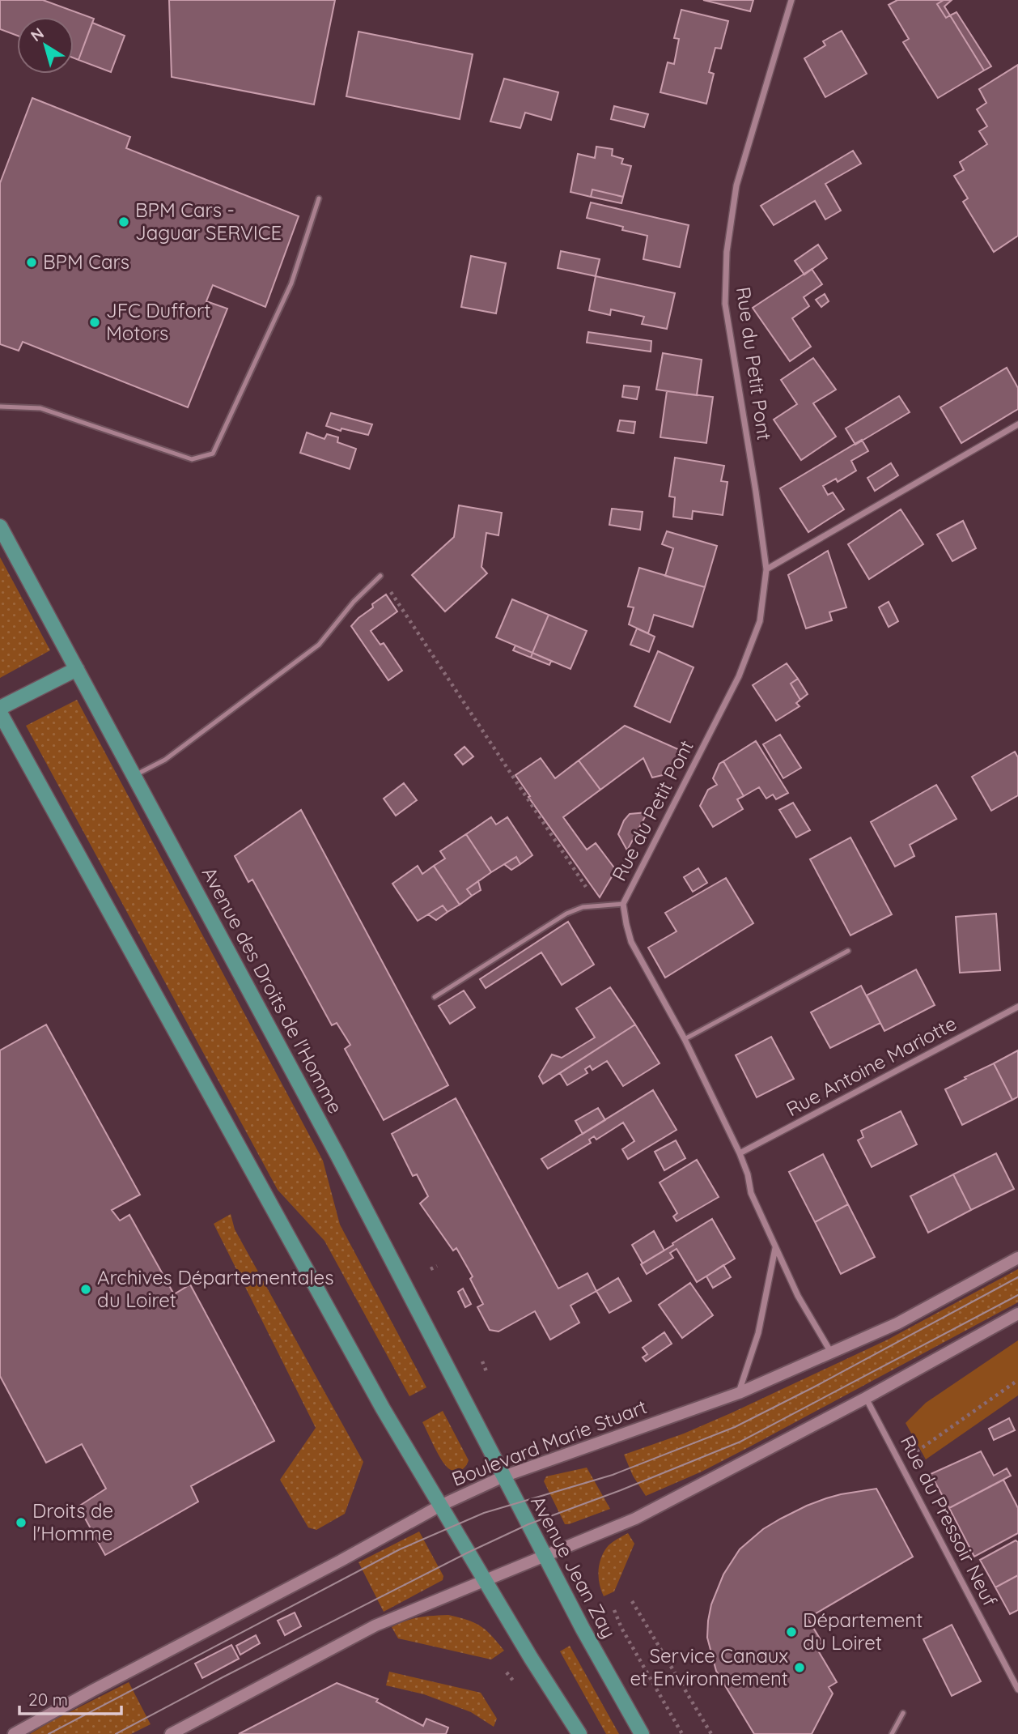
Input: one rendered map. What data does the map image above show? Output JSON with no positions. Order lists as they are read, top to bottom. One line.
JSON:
{"streets":{"main road":["Avenue des Droits de l'Homme","Boulevard Marie Stuart","Avenue Jean Zay"],"street":["Rue du Petit Pont","Rue Antoine Mariotte","Rue du Pressoir Neuf"]},"crossings":[["Rue du Petit Pont","Rue Antoine Mariotte"],["Rue du Petit Pont","Boulevard Marie Stuart"],["Avenue des Droits de l'Homme","Boulevard Marie Stuart"],["Avenue des Droits de l'Homme","Avenue Jean Zay"],["Boulevard Marie Stuart","Avenue Jean Zay"]],"places":["BPM Cars - Jaguar SERVICE","BPM Cars","JFC Duffort Motors","Archives Départementales du Loiret","Droits de l'Homme","Département du Loiret","Service Canaux et Environnement"],"scale_bar":"20 m","north":"top left"}
